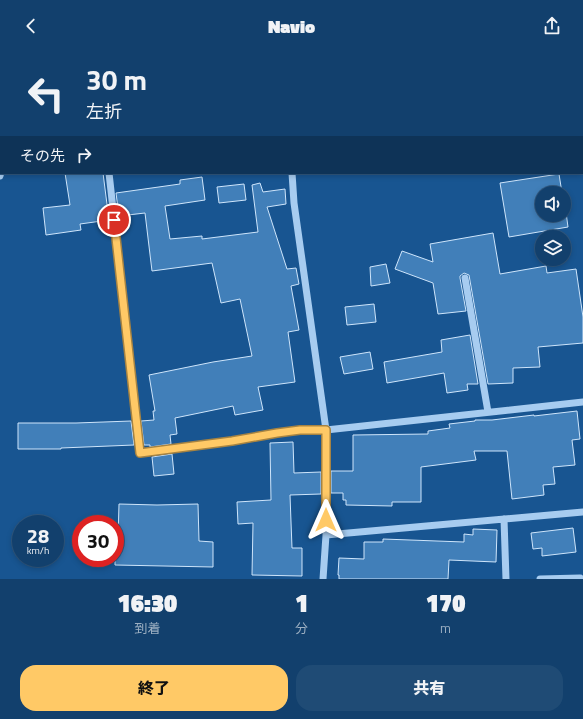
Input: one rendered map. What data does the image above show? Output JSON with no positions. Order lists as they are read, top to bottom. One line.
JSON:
{"page":{"header":"Navio","turn":["30 m","左折"],"then":"その先","speed":"28 km/h","limit":"30","eta":["16:30","到着","1","分","170","m"],"buttons":["終了","共有"]}}
